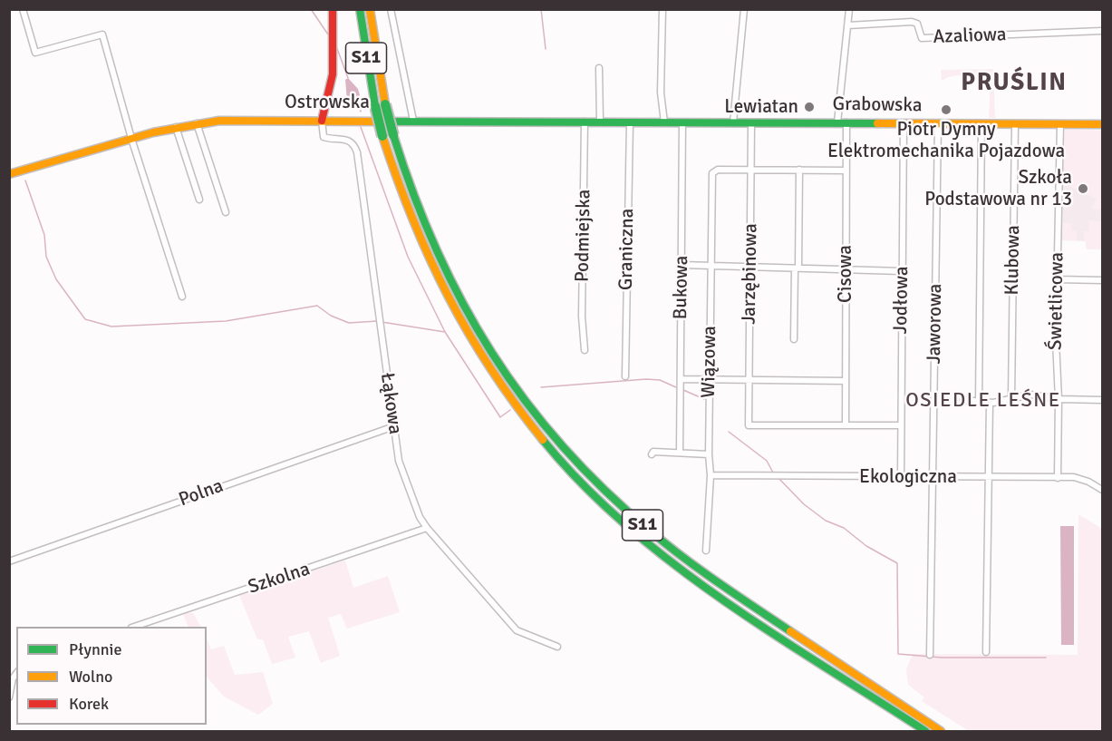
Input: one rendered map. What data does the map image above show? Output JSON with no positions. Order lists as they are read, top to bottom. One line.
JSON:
{"streets":{"main road":["S11","Ostrowska","Grabowska"],"street":["Azaliowa","Podmiejska","Graniczna","Klubowa","Jarzębinowa","Cisowa","Bukowa","Jodłowa","Świetlicowa","Jaworowa","Wiązowa","Łąkowa","Ekologiczna","Polna","Szkolna"]},"crossings":[["Azaliowa","Cisowa"],["Ostrowska","Grabowska"],["Ostrowska","Podmiejska"],["Ostrowska","Graniczna"],["Ostrowska","Łąkowa"],["Grabowska","Klubowa"],["Grabowska","Jarzębinowa"],["Grabowska","Cisowa"],["Grabowska","Bukowa"],["Grabowska","Jodłowa"],["Grabowska","Świetlicowa"],["Grabowska","Jaworowa"],["Jarzębinowa","Cisowa"],["Jarzębinowa","Wiązowa"],["Jodłowa","Ekologiczna"],["Świetlicowa","Ekologiczna"],["Jaworowa","Ekologiczna"],["Wiązowa","Ekologiczna"],["Łąkowa","Polna"],["Łąkowa","Szkolna"]],"districts":["PRUŚLIN","OSIEDLE LEŚNE"],"places":["Lewiatan","Piotr Dymny Elektromechanika Pojazdowa","Szkoła Podstawowa nr 13"],"legend":["Płynnie","Wolno","Korek"]}
